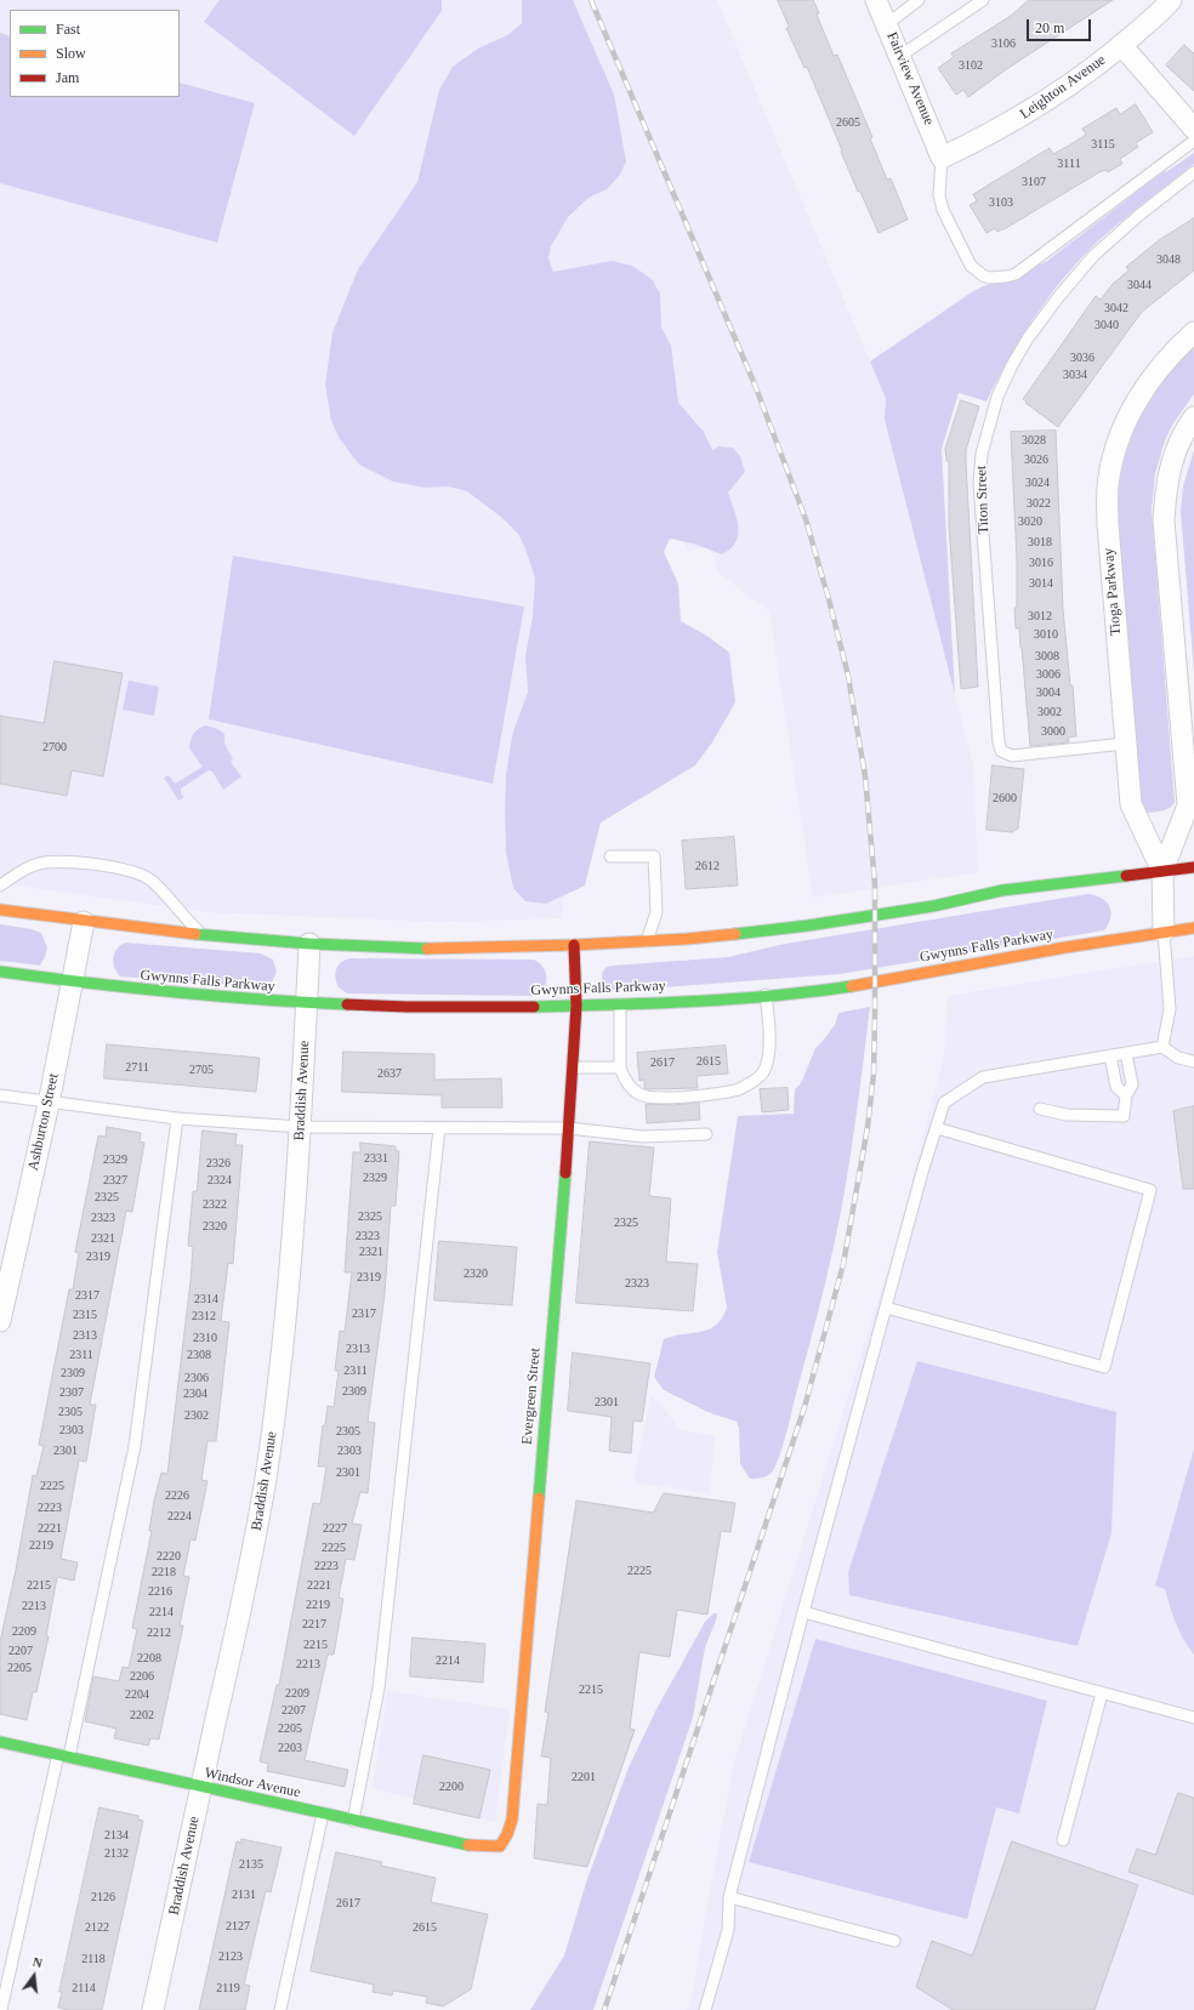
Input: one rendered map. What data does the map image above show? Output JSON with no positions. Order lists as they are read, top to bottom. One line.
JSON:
{"streets":{"main road":["Gwynns Falls Parkway","Evergreen Street","Windsor Avenue"],"street":["Fairview Avenue","Leighton Avenue","Tioga Parkway","Braddish Avenue","Ashburton Street"],"lane":["Titon Street"]},"crossings":[["Fairview Avenue","Leighton Avenue"],["Titon Street","Tioga Parkway"],["Tioga Parkway","Gwynns Falls Parkway"],["Gwynns Falls Parkway","Braddish Avenue"],["Gwynns Falls Parkway","Ashburton Street"],["Gwynns Falls Parkway","Evergreen Street"],["Braddish Avenue","Windsor Avenue"],["Evergreen Street","Windsor Avenue"]],"house_numbers":["3106","3102","2605","3115","3111","3107","3103","3048","3044","3042","3040","3036","3034","3028","3026","3024","3022","3020","3018","3016","3014","3012","3010","3008","3006","3004","3002","3000","2700","2600","2612","2615","2617","2711","2705","2637","2331","2329","2326","2329","2327","2324","2325","2322","2325","2323","2325","2320","2323","2321","2321","2319","2320","2319","2323","2317","2314","2317","2315","2312","2313","2310","2313","2311","2308","2311","2309","2306","2309","2307","2304","2301","2305","2302","2303","2305","2301","2303","2301","2225","2226","2223","2224","2221","2227","2219","2225","2220","2223","2225","2218","2215","2221","2216","2219","2213","2214","2217","2209","2212","2215","2207","2208","2214","2213","2205","2206","2215","2209","2204","2207","2202","2205","2203","2201","2200","2134","2132","2135","2131","2126","2617","2127","2122","2615","2123","2118","2114","2119"],"legend":["Fast","Slow","Jam"],"scale_bar":"20 m","north":"top"}
